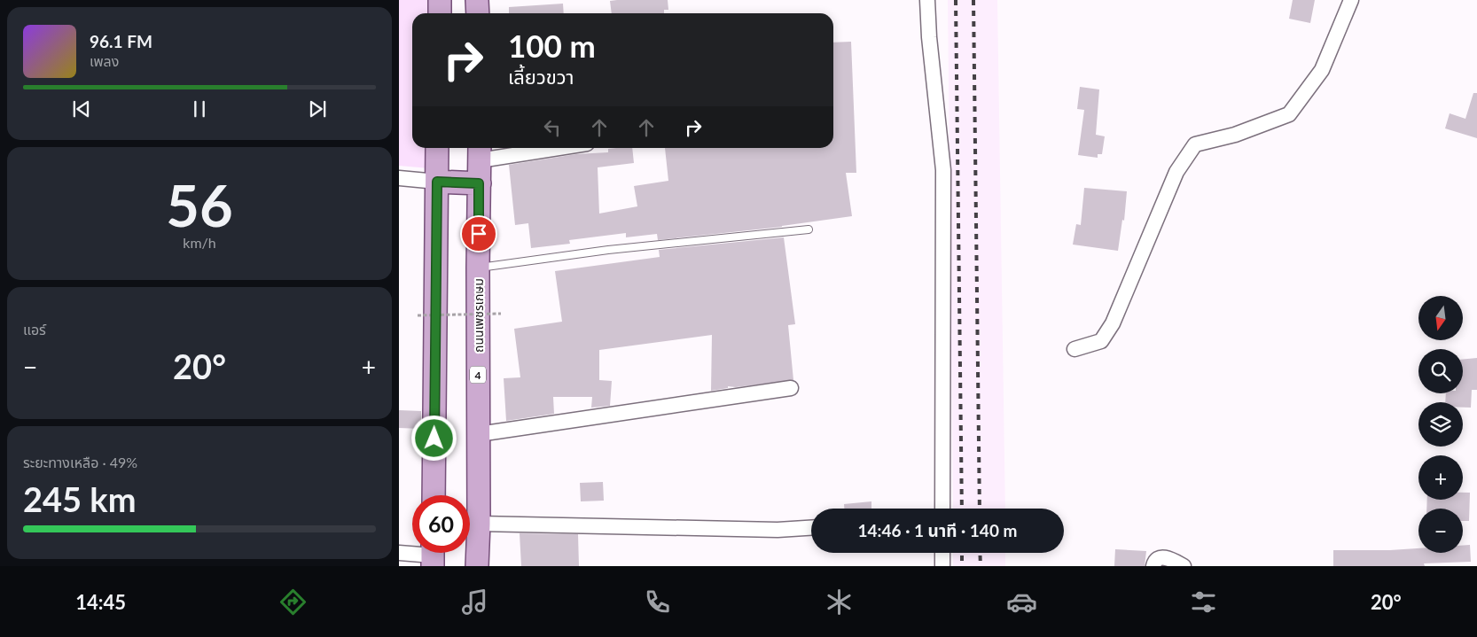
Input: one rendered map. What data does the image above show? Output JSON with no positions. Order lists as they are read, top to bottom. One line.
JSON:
{"streets":{"main road":["ถนนเพชรเกษม","4"]},"north":"bottom","page":{"turn":["100 m","เลี้ยวขวา"],"song":["96.1 FM","เพลง"],"tile":[["56","km/h"],"แอร์",["ระยะทางเหลือ · 49%","245 km"]],"map_buttons":["+","−"],"heat":["−","20°","+"],"limit":"60","trip":"14:46 · 1 นาที · 140 m","tabs":["14:45","20°"]}}
